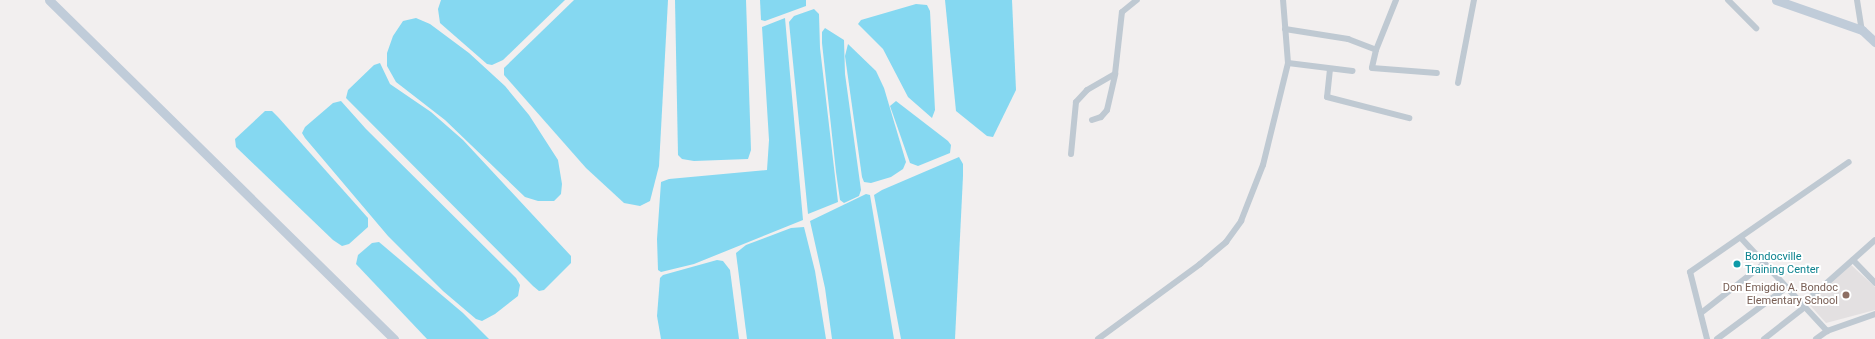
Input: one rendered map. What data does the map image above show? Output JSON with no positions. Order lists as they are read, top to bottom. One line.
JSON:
{"places":["Bondocville Training Center","Don Emigdio A. Bondoc Elementary School"]}
